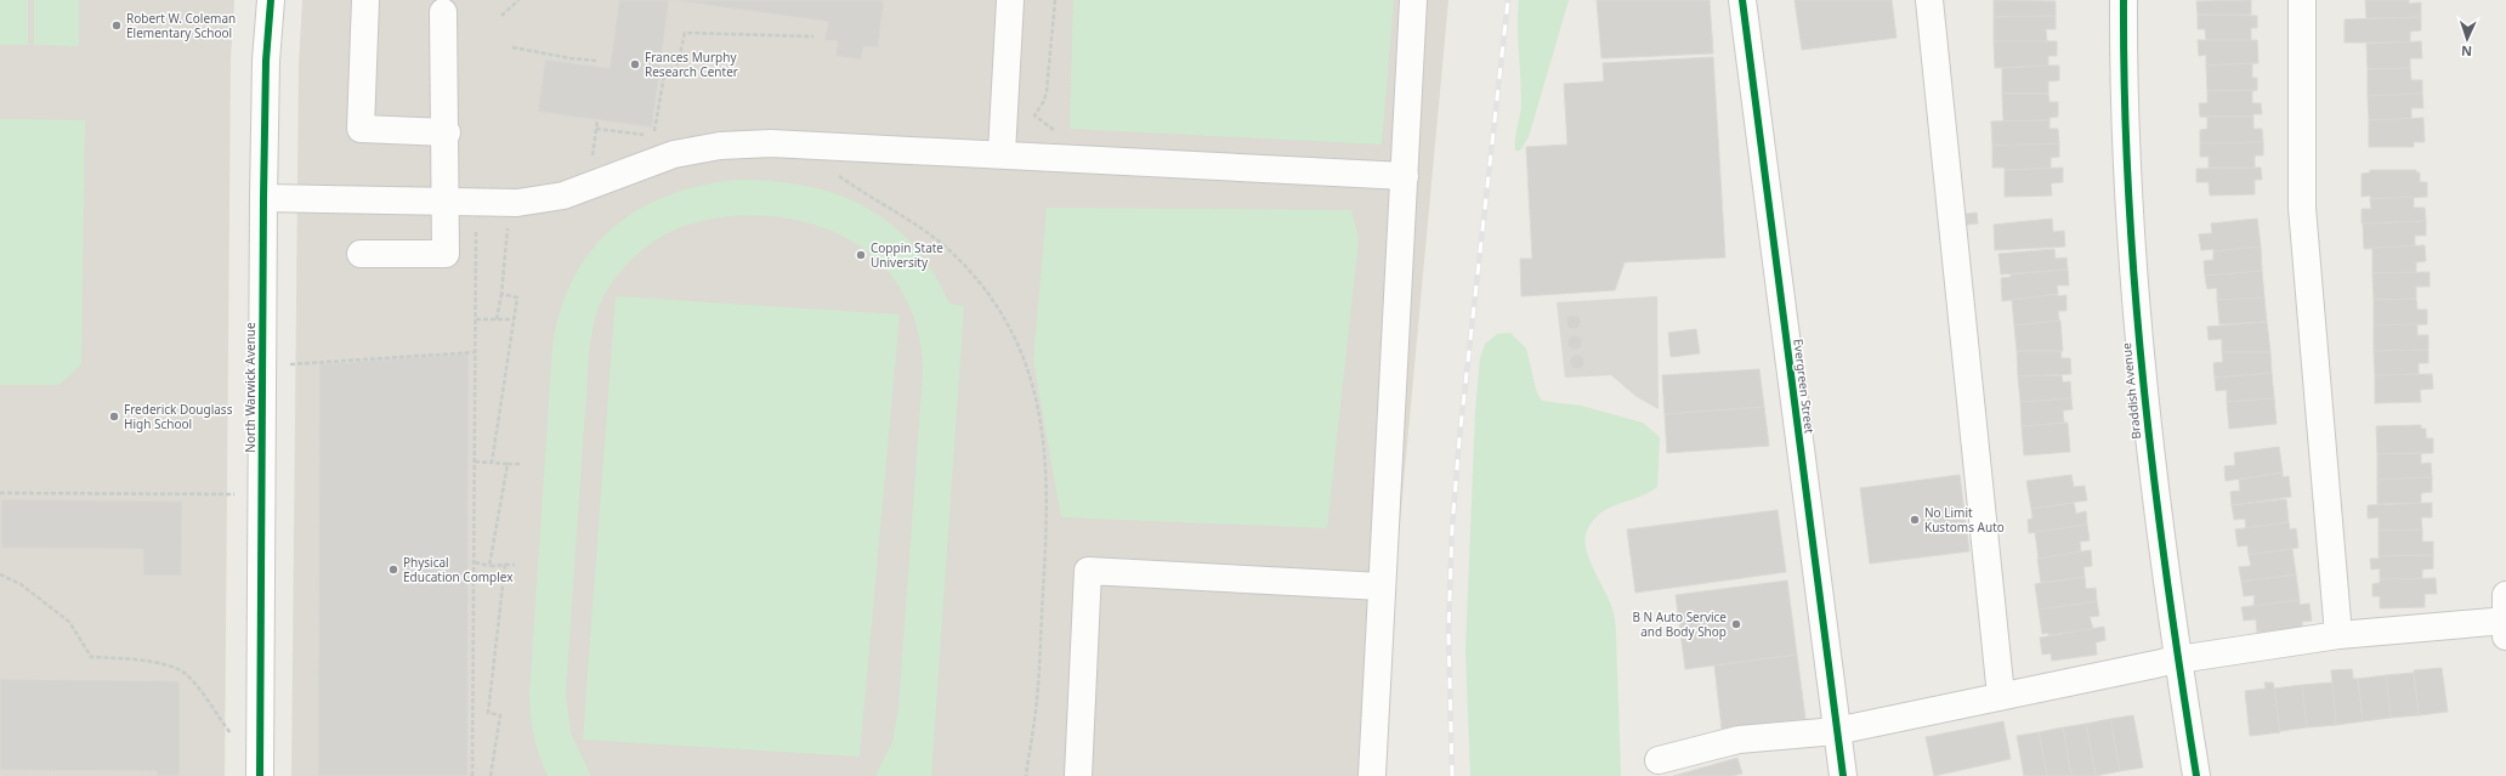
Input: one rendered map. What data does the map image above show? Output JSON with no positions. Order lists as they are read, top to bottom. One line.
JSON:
{"streets":{"street":["Evergreen Street","North Warwick Avenue","Braddish Avenue"]},"places":["Robert W. Coleman Elementary School","Frances Murphy Research Center","Coppin State University","Frederick Douglass High School","No Limit Kustoms Auto","Physical Education Complex","B N Auto Service and Body Shop"],"north":"bottom"}
